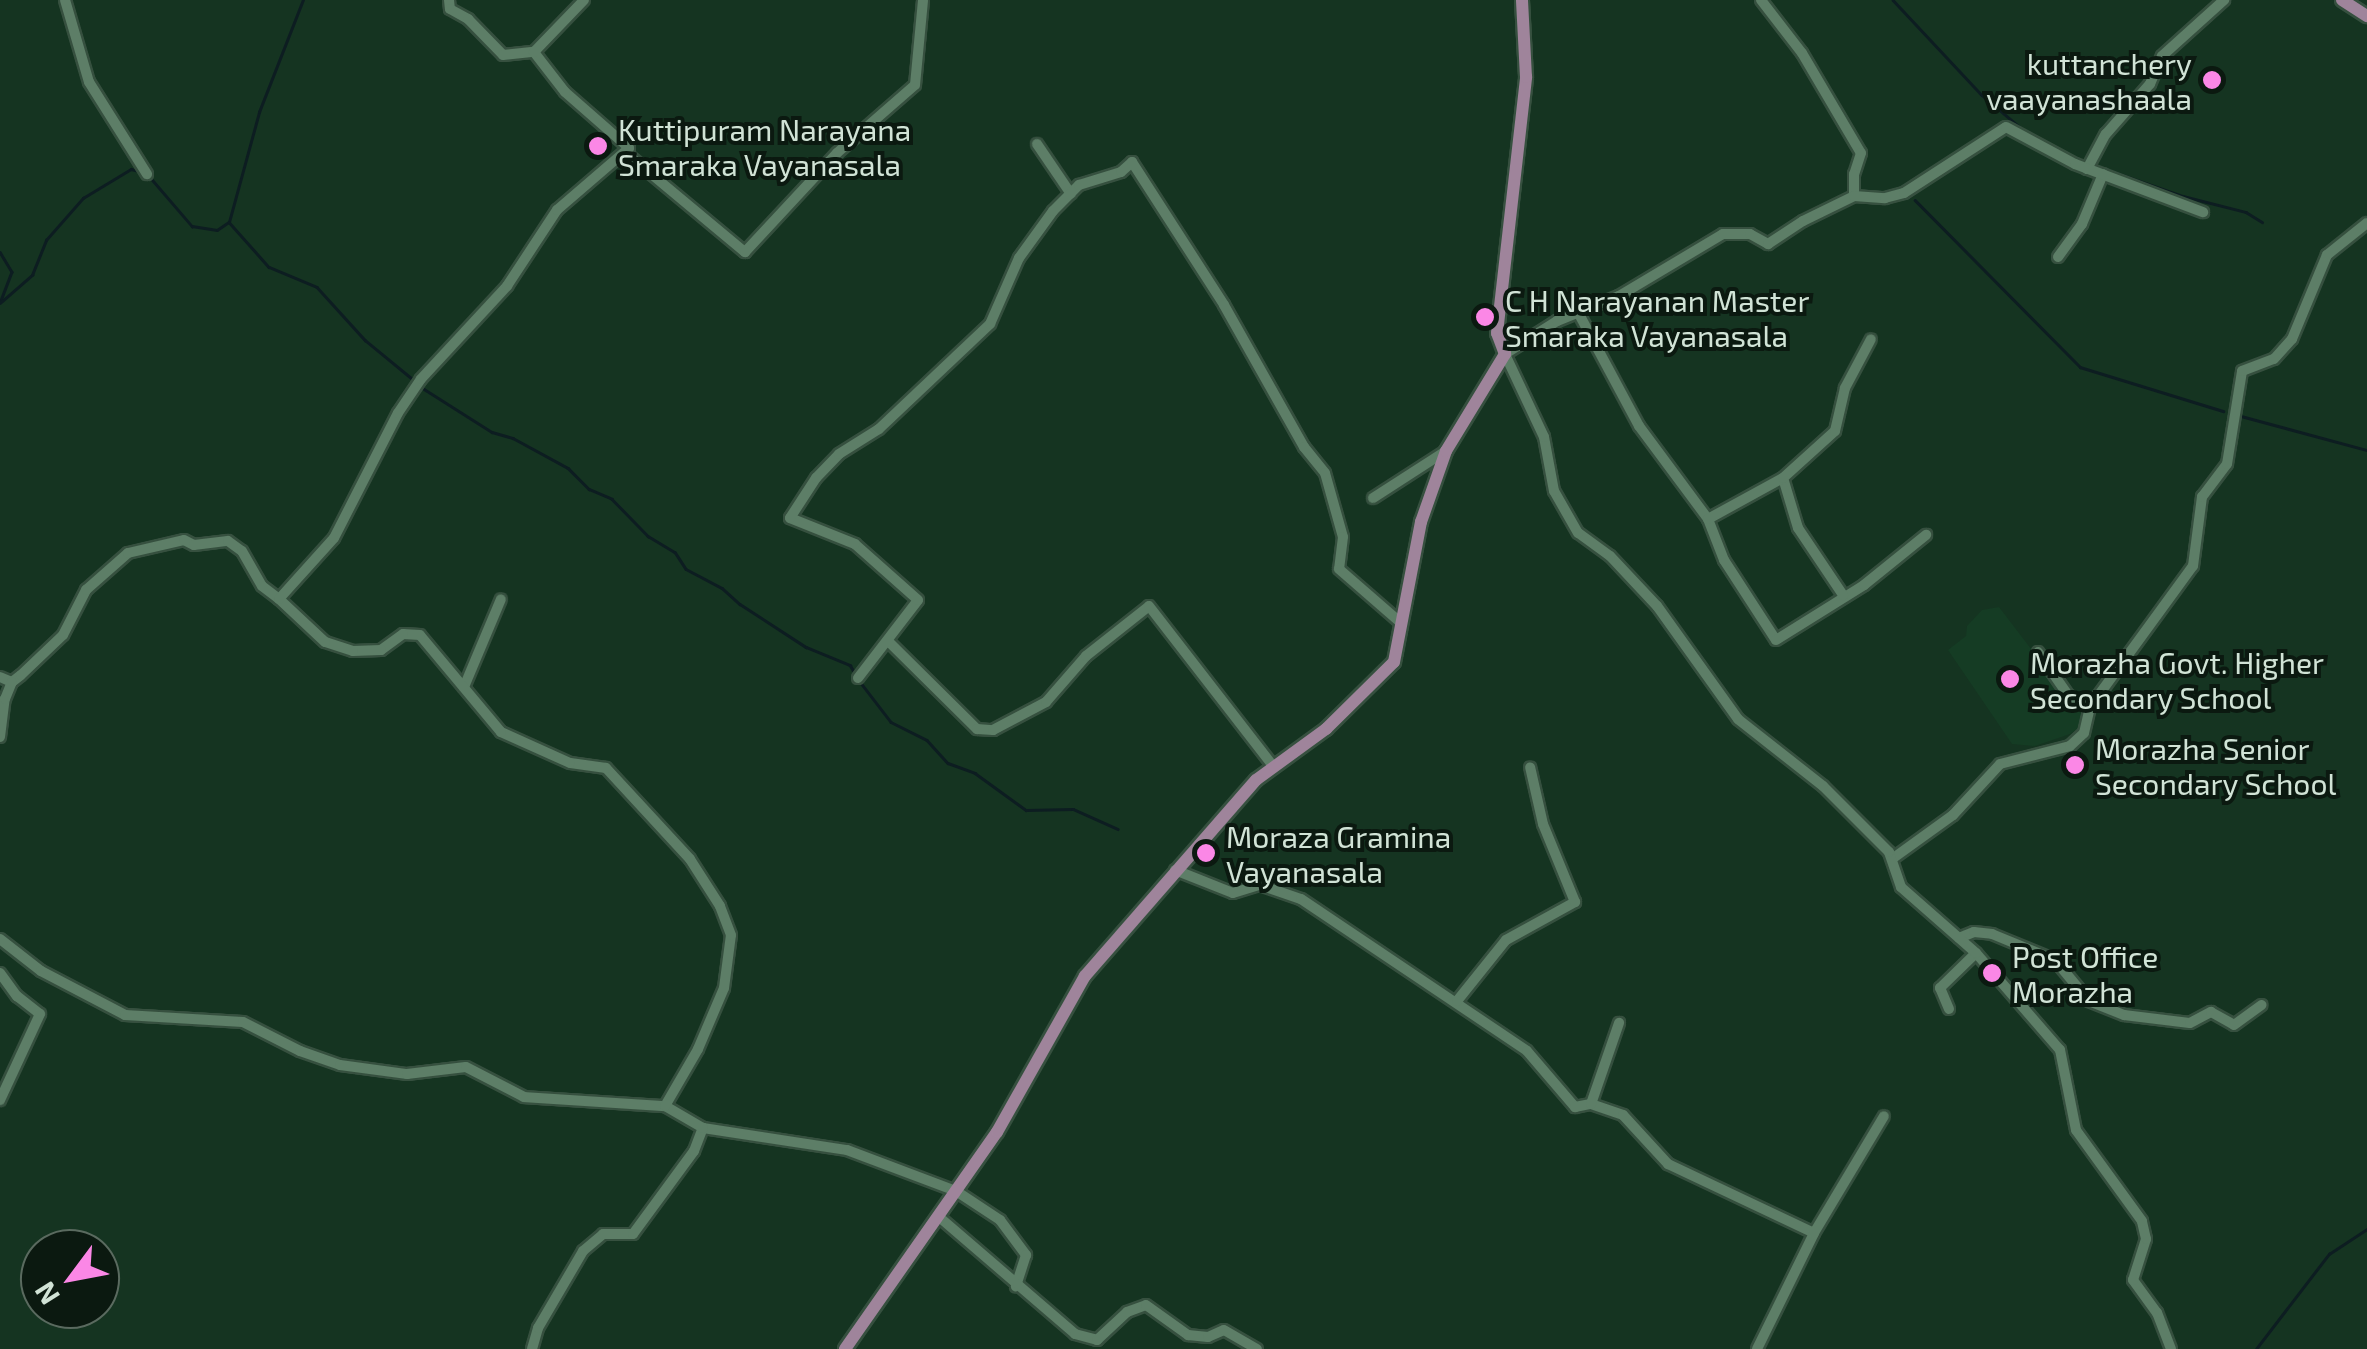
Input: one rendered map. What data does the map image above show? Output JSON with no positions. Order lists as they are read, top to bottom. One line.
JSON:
{"places":["kuttanchery vaayanashaala","Kuttipuram Narayana Smaraka Vayanasala","C H Narayanan Master Smaraka Vayanasala","Morazha Govt. Higher Secondary School","Morazha Senior Secondary School","Moraza Gramina Vayanasala","Post Office Morazha"],"north":"bottom left"}
